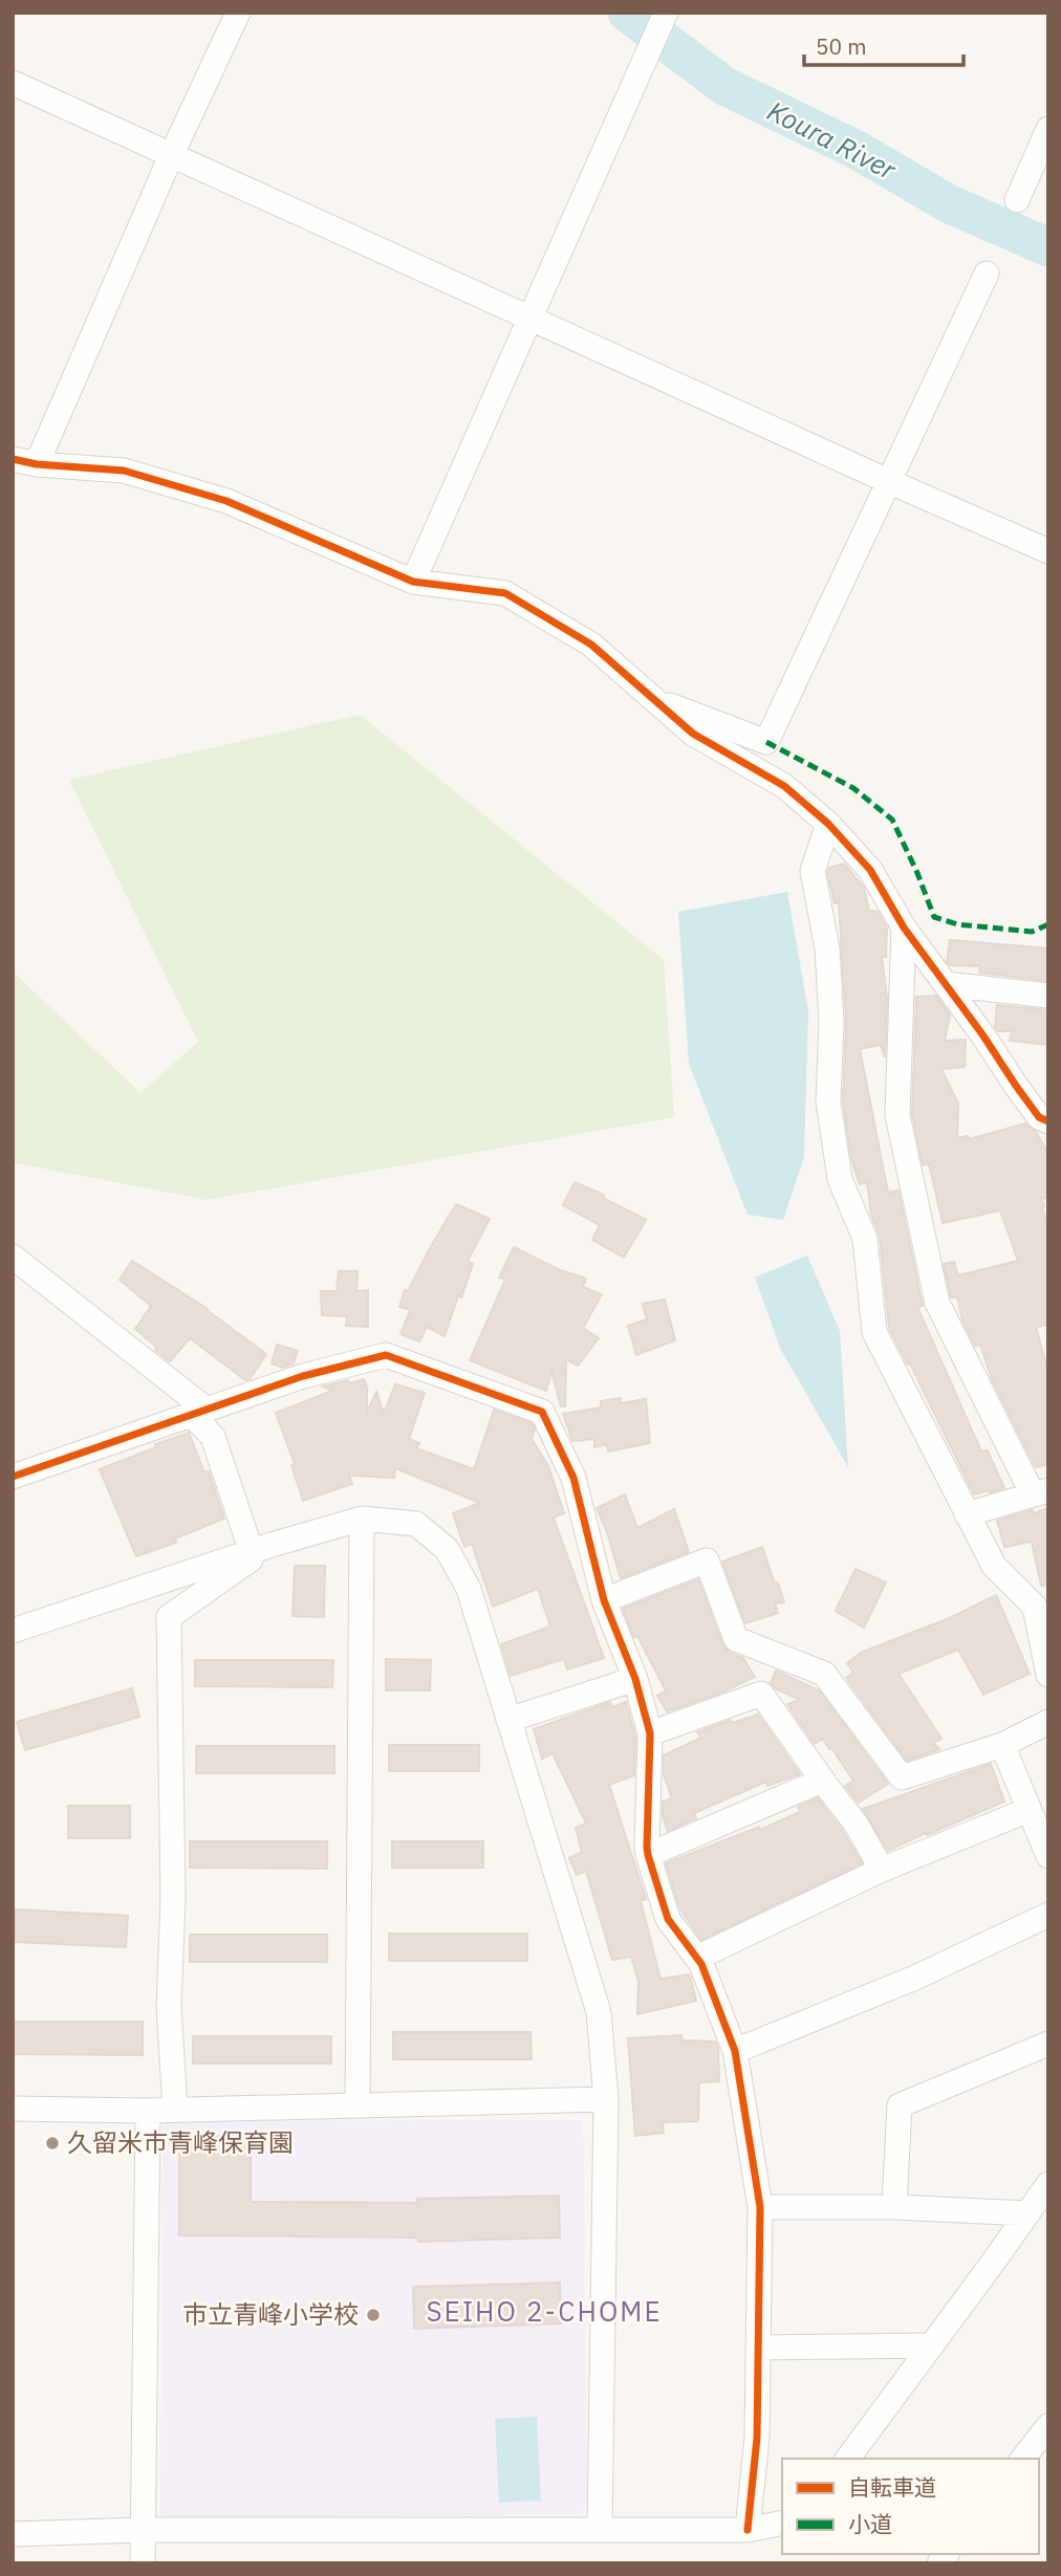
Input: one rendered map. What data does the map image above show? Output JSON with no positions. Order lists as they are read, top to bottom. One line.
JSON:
{"districts":["SEIHO 2-CHOME"],"water":["Koura River"],"places":["久留米市青峰保育園","市立青峰小学校"],"legend":["自転車道","小道"],"scale_bar":"50 m"}
